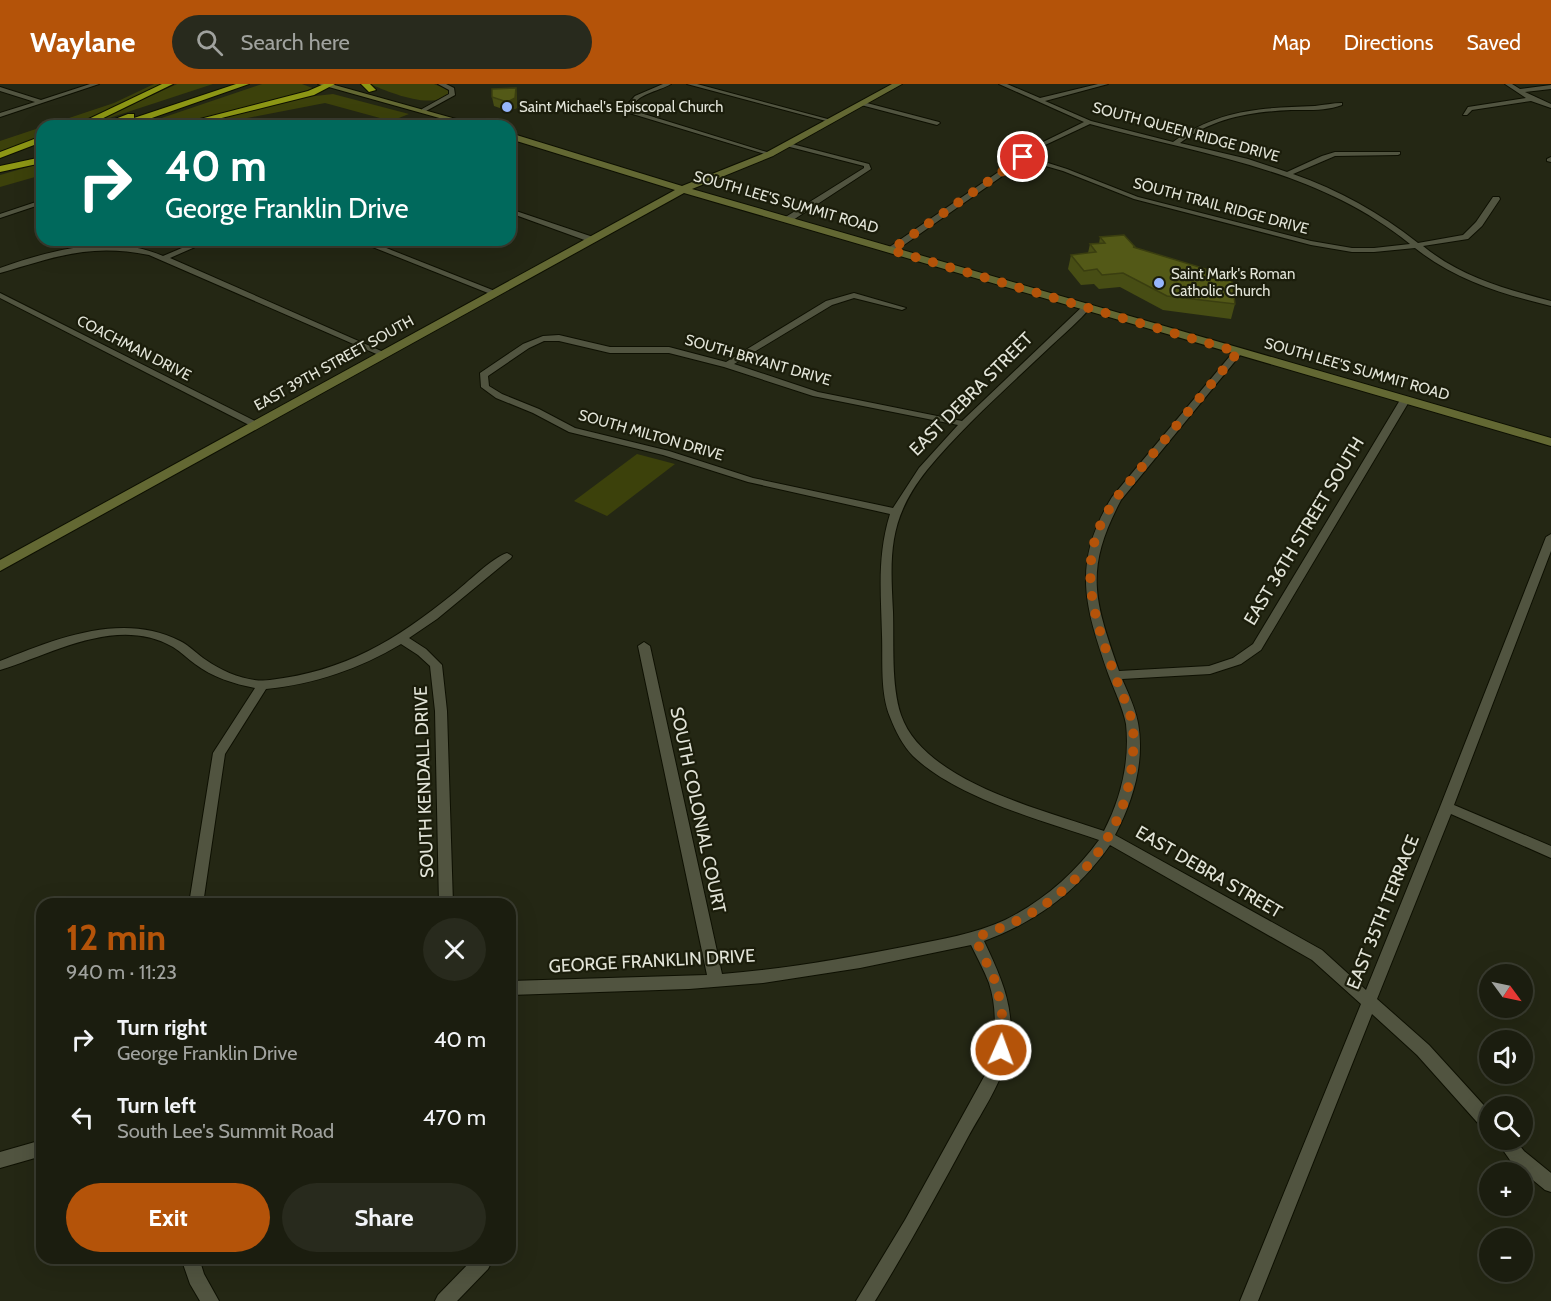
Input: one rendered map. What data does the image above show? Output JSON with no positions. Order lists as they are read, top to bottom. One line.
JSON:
{"streets":{"main road":["SOUTH LEE'S SUMMIT ROAD","EAST 39TH STREET SOUTH"],"street":["SOUTH QUEEN RIDGE DRIVE","SOUTH TRAIL RIDGE DRIVE","COACHMAN DRIVE","SOUTH BRYANT DRIVE","EAST DEBRA STREET","SOUTH MILTON DRIVE","EAST 36TH STREET SOUTH","SOUTH KENDALL DRIVE","SOUTH COLONIAL COURT","EAST 35TH TERRACE","GEORGE FRANKLIN DRIVE"]},"crossings":[["SOUTH QUEEN RIDGE DRIVE","SOUTH TRAIL RIDGE DRIVE"],["SOUTH LEE'S SUMMIT ROAD","EAST 39TH STREET SOUTH"],["SOUTH LEE'S SUMMIT ROAD","EAST DEBRA STREET"],["SOUTH LEE'S SUMMIT ROAD","EAST 36TH STREET SOUTH"],["SOUTH LEE'S SUMMIT ROAD","GEORGE FRANKLIN DRIVE"],["COACHMAN DRIVE","EAST 39TH STREET SOUTH"],["SOUTH BRYANT DRIVE","EAST DEBRA STREET"],["SOUTH BRYANT DRIVE","SOUTH MILTON DRIVE"],["EAST DEBRA STREET","SOUTH MILTON DRIVE"],["EAST DEBRA STREET","EAST 35TH TERRACE"],["EAST DEBRA STREET","GEORGE FRANKLIN DRIVE"],["EAST 36TH STREET SOUTH","GEORGE FRANKLIN DRIVE"],["SOUTH COLONIAL COURT","GEORGE FRANKLIN DRIVE"]],"places":["Saint Michael's Episcopal Church","Saint Mark's Roman Catholic Church"],"north":"bottom right","page":{"header":"Waylane","search":"Search here","nav":["Map","Directions","Saved"],"turn":["40 m","George Franklin Drive"],"heading":["12 min","940 m · 11:23"],"map_buttons":["+","−"],"list":[{"name":"Turn right","note":"George Franklin Drive","value":"40 m"},{"name":"Turn left","note":"South Lee's Summit Road","value":"470 m"}],"buttons":["Exit","Share"]}}
